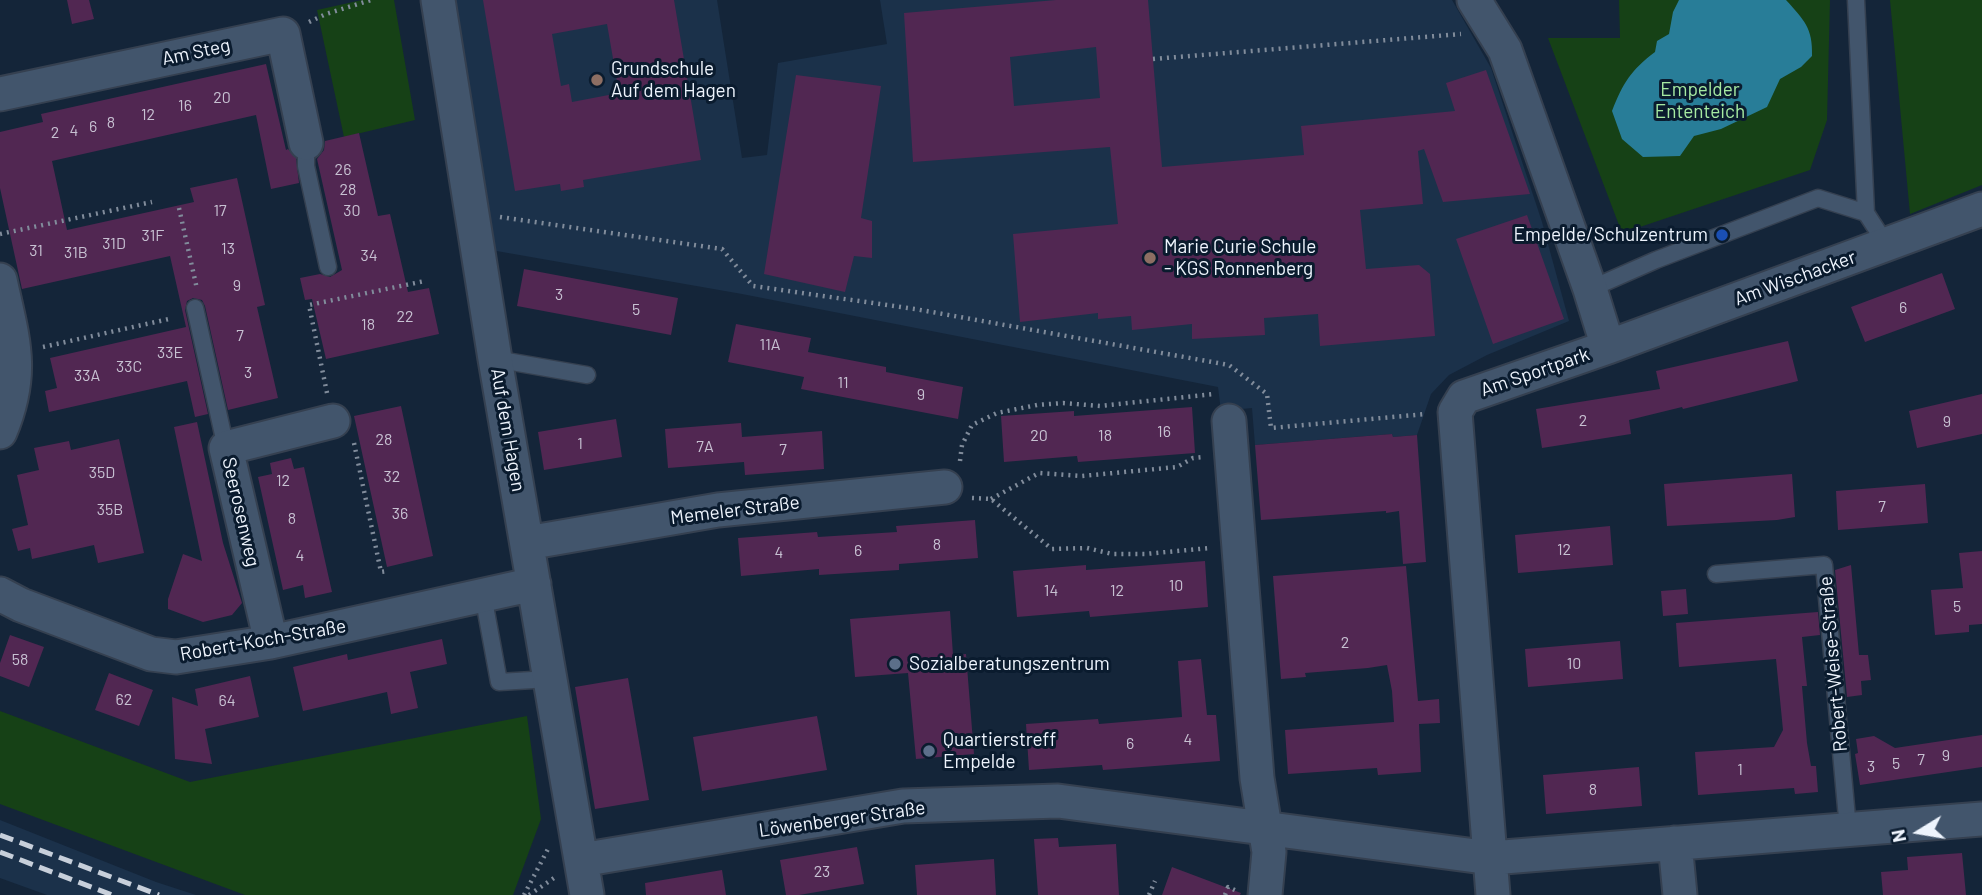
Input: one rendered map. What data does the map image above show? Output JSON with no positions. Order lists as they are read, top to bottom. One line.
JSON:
{"streets":{"street":["Am Steg","Am Wischacker","Am Sportpark","Auf dem Hagen","Memeler Straße","Seerosenweg","Robert-Koch-Straße","Löwenberger Straße"],"lane":["Robert-Weise-Straße"]},"crossings":[["Am Wischacker","Am Sportpark"],["Auf dem Hagen","Memeler Straße"],["Auf dem Hagen","Robert-Koch-Straße"],["Auf dem Hagen","Löwenberger Straße"],["Seerosenweg","Robert-Koch-Straße"]],"parks":["Empelder Ententeich"],"places":["Grundschule Auf dem Hagen","Empelde/Schulzentrum","Marie Curie Schule - KGS Ronnenberg","Sozialberatungszentrum","Quartierstreff Empelde"],"house_numbers":["20","16","12","8","6","4","2","26","28","17","30","31F","31D","13","31","31B","34","9","3","6","5","22","18","7","11A","33E","33C","3","33A","11","9","2","9","16","20","18","28","1","7A","7","35D","32","12","7","35B","36","8","8","12","6","4","4","10","14","12","5","2","58","10","62","64","4","6","9","7","5","3","1","8","23"],"north":"left"}
